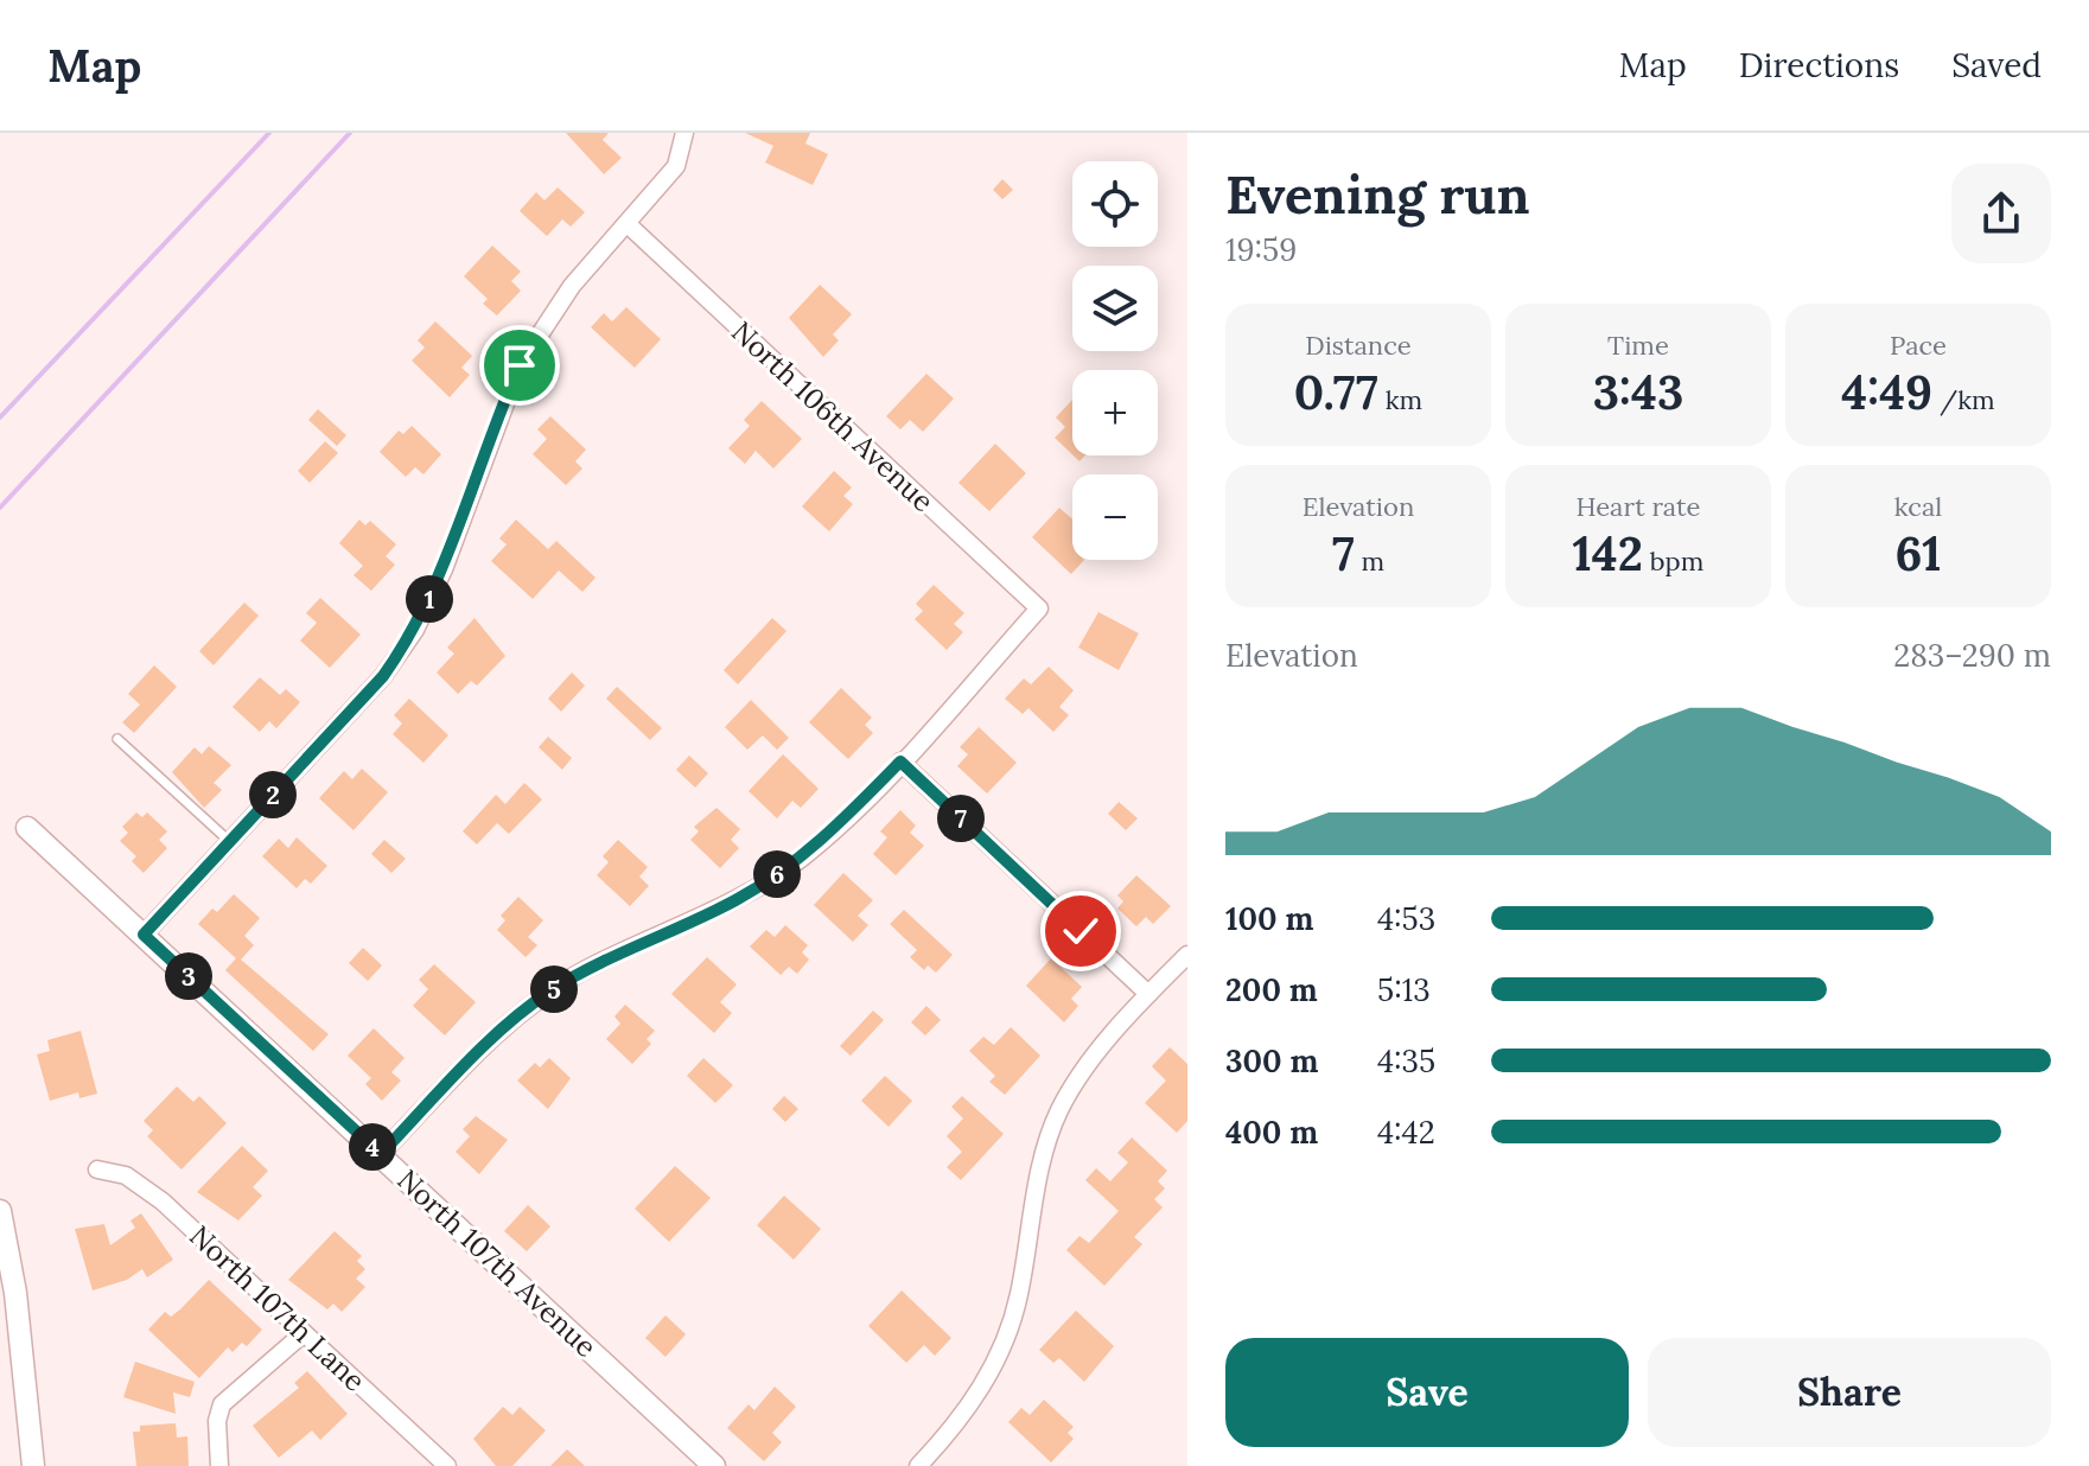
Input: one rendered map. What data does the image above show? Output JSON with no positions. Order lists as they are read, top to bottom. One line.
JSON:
{"streets":{"street":["North 106th Avenue","North 107th Avenue","North 107th Lane"]},"page":{"header":"Map","nav":["Map","Directions","Saved"],"heading":["Evening run","19:59"],"map_buttons":["+","−"],"stats":[["Distance","0.77 km"],["Time","3:43"],["Pace","4:49 /km"],["Elevation","7 m"],["Heart rate","142 bpm"],["kcal","61"]],"pins":["1","2","7","6","3","5","4"],"chart":["Elevation","283–290 m"],"list":[{"name":"100 m","note":"4:53"},{"name":"200 m","note":"5:13"},{"name":"300 m","note":"4:35"},{"name":"400 m","note":"4:42"}],"buttons":["Save","Share"]}}
